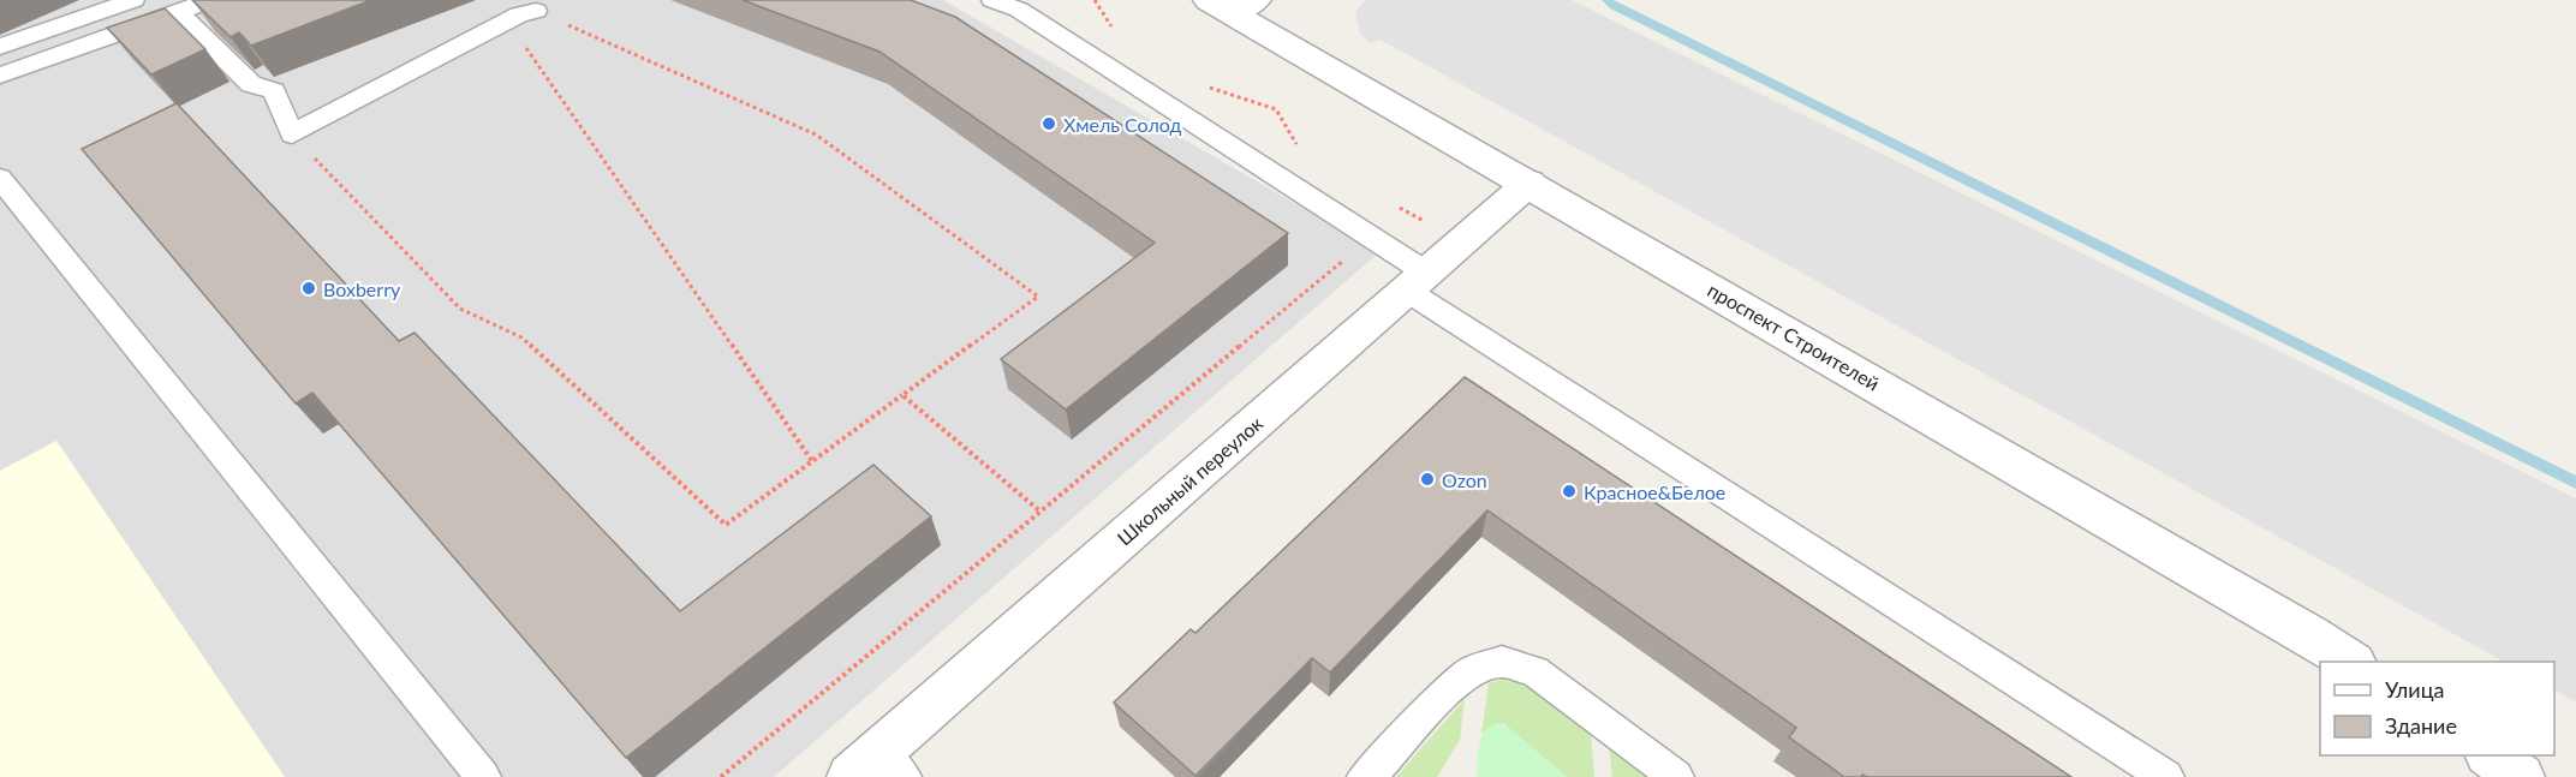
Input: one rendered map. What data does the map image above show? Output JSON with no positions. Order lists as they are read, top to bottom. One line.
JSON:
{"streets":{"street":["проспект Строителей","Школьный переулок"]},"crossings":[["проспект Строителей","Школьный переулок"]],"places":["Хмель Солод","Boxberry","Ozon","Красное&Белое"],"legend":["Улица","Здание"]}
